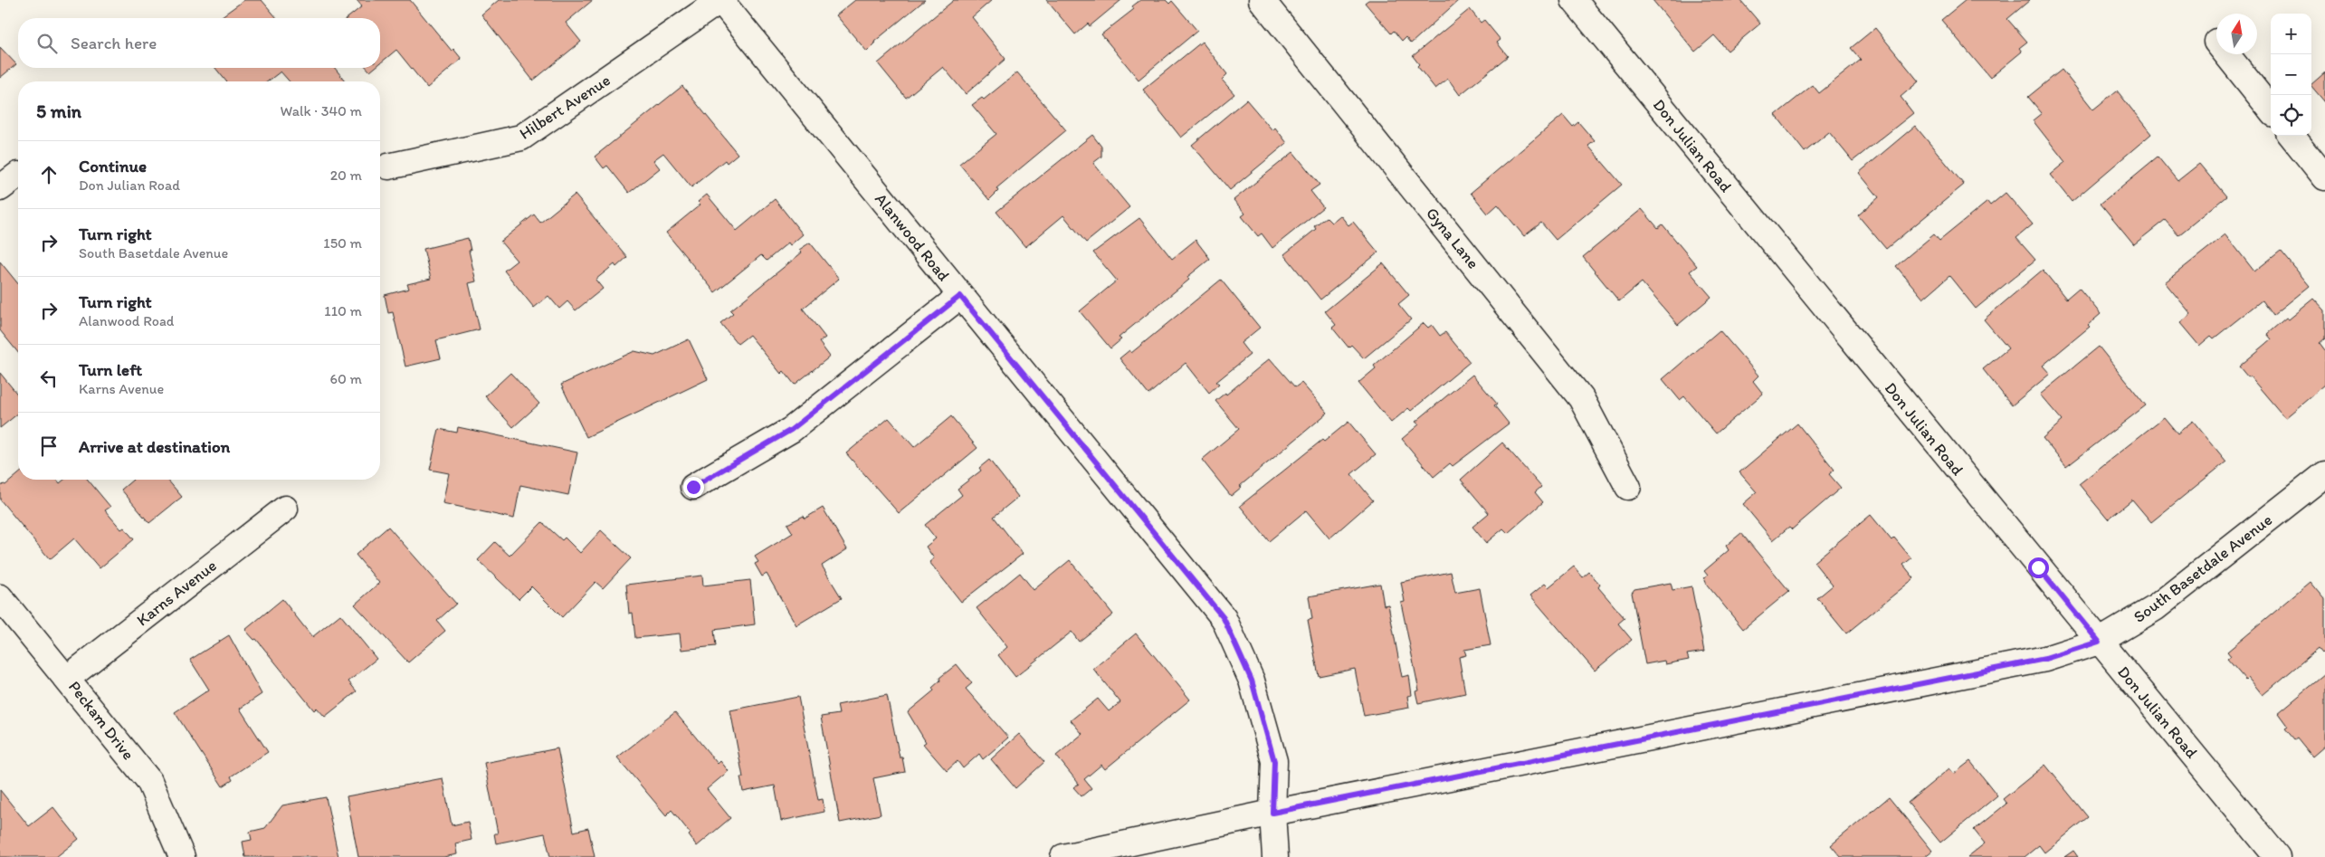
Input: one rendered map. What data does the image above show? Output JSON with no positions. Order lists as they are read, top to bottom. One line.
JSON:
{"streets":{"street":["Hilbert Avenue","Don Julian Road","Alanwood Road","Gyna Lane","South Basetdale Avenue","Karns Avenue","Peckam Drive"]},"crossings":[["Hilbert Avenue","Alanwood Road"],["Don Julian Road","South Basetdale Avenue"],["Alanwood Road","South Basetdale Avenue"],["Karns Avenue","Peckam Drive"]],"north":"top","page":{"map_buttons":["+","−"],"search":"Search here","heading":["5 min","Walk · 340 m"],"list":[["Continue","Don Julian Road","20 m"],["Turn right","South Basetdale Avenue","150 m"],["Turn right","Alanwood Road","110 m"],["Turn left","Karns Avenue","60 m"],"Arrive at destination"]}}
